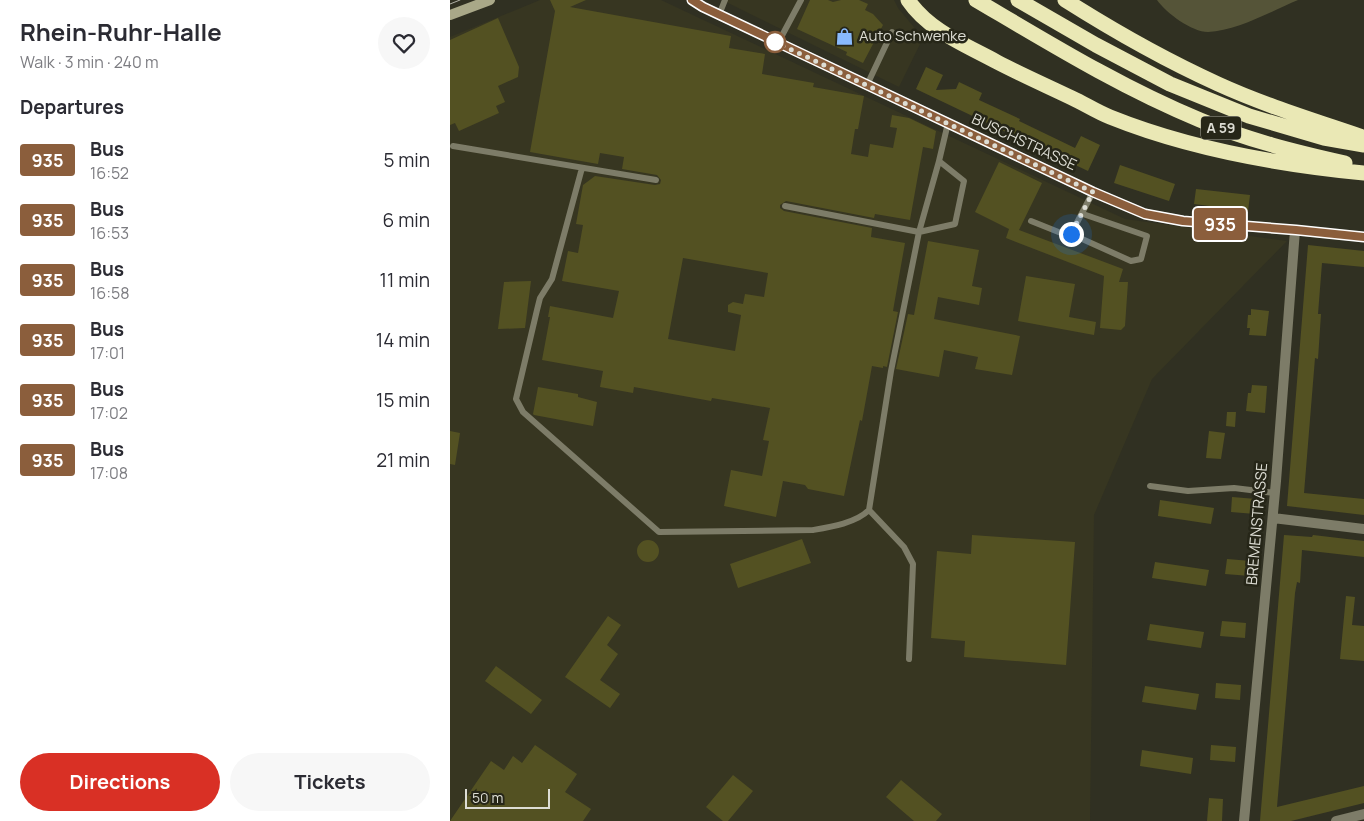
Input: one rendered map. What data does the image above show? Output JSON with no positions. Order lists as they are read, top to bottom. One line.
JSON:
{"streets":{"highway":["A 59"],"street":["BUSCHSTRASSE","BREMENSTRASSE"]},"crossings":[["BUSCHSTRASSE","BREMENSTRASSE"]],"places":{"shop":["Auto Schwenke"]},"lines":["bus line 935"],"scale_bar":"50 m","page":{"heading":[["Rhein-Ruhr-Halle","Walk · 3 min · 240 m"],"Departures"],"on_map":"935","list":[{"mark":"935","name":"Bus","note":"16:52","value":"5 min"},{"mark":"935","name":"Bus","note":"16:53","value":"6 min"},{"mark":"935","name":"Bus","note":"16:58","value":"11 min"},{"mark":"935","name":"Bus","note":"17:01","value":"14 min"},{"mark":"935","name":"Bus","note":"17:02","value":"15 min"},{"mark":"935","name":"Bus","note":"17:08","value":"21 min"}],"buttons":["Directions","Tickets"],"scale":"50 m"}}
